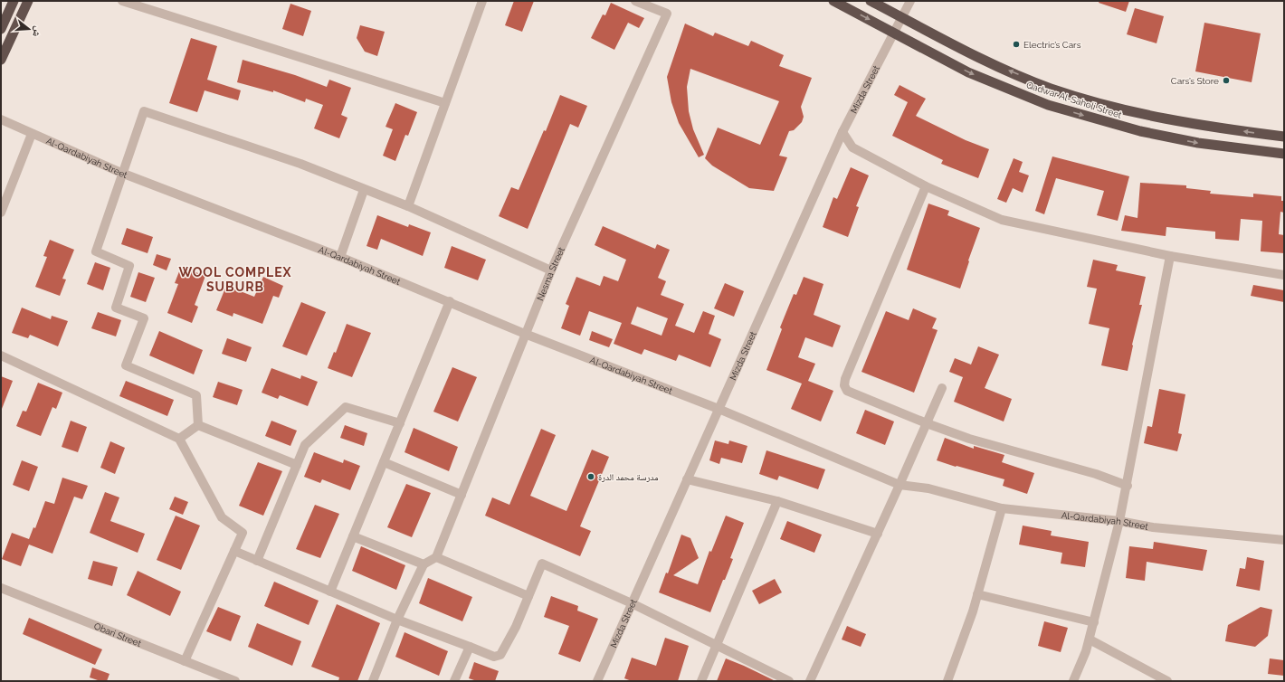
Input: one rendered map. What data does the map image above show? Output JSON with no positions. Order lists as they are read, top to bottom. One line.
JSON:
{"streets":{"highway":["Qadwar Al-Saholi Street"],"street":["Mizda Street","Al-Qardabiyah Street","Nesma Street","Obari Street"]},"crossings":[["Mizda Street","Qadwar Al-Saholi Street"],["Mizda Street","Al-Qardabiyah Street"],["Al-Qardabiyah Street","Nesma Street"]],"districts":["WOOL COMPLEX SUBURB"],"places":["Electric’s Cars","Cars’s Store","مدرسة محمد الدرة"],"north":"right"}
